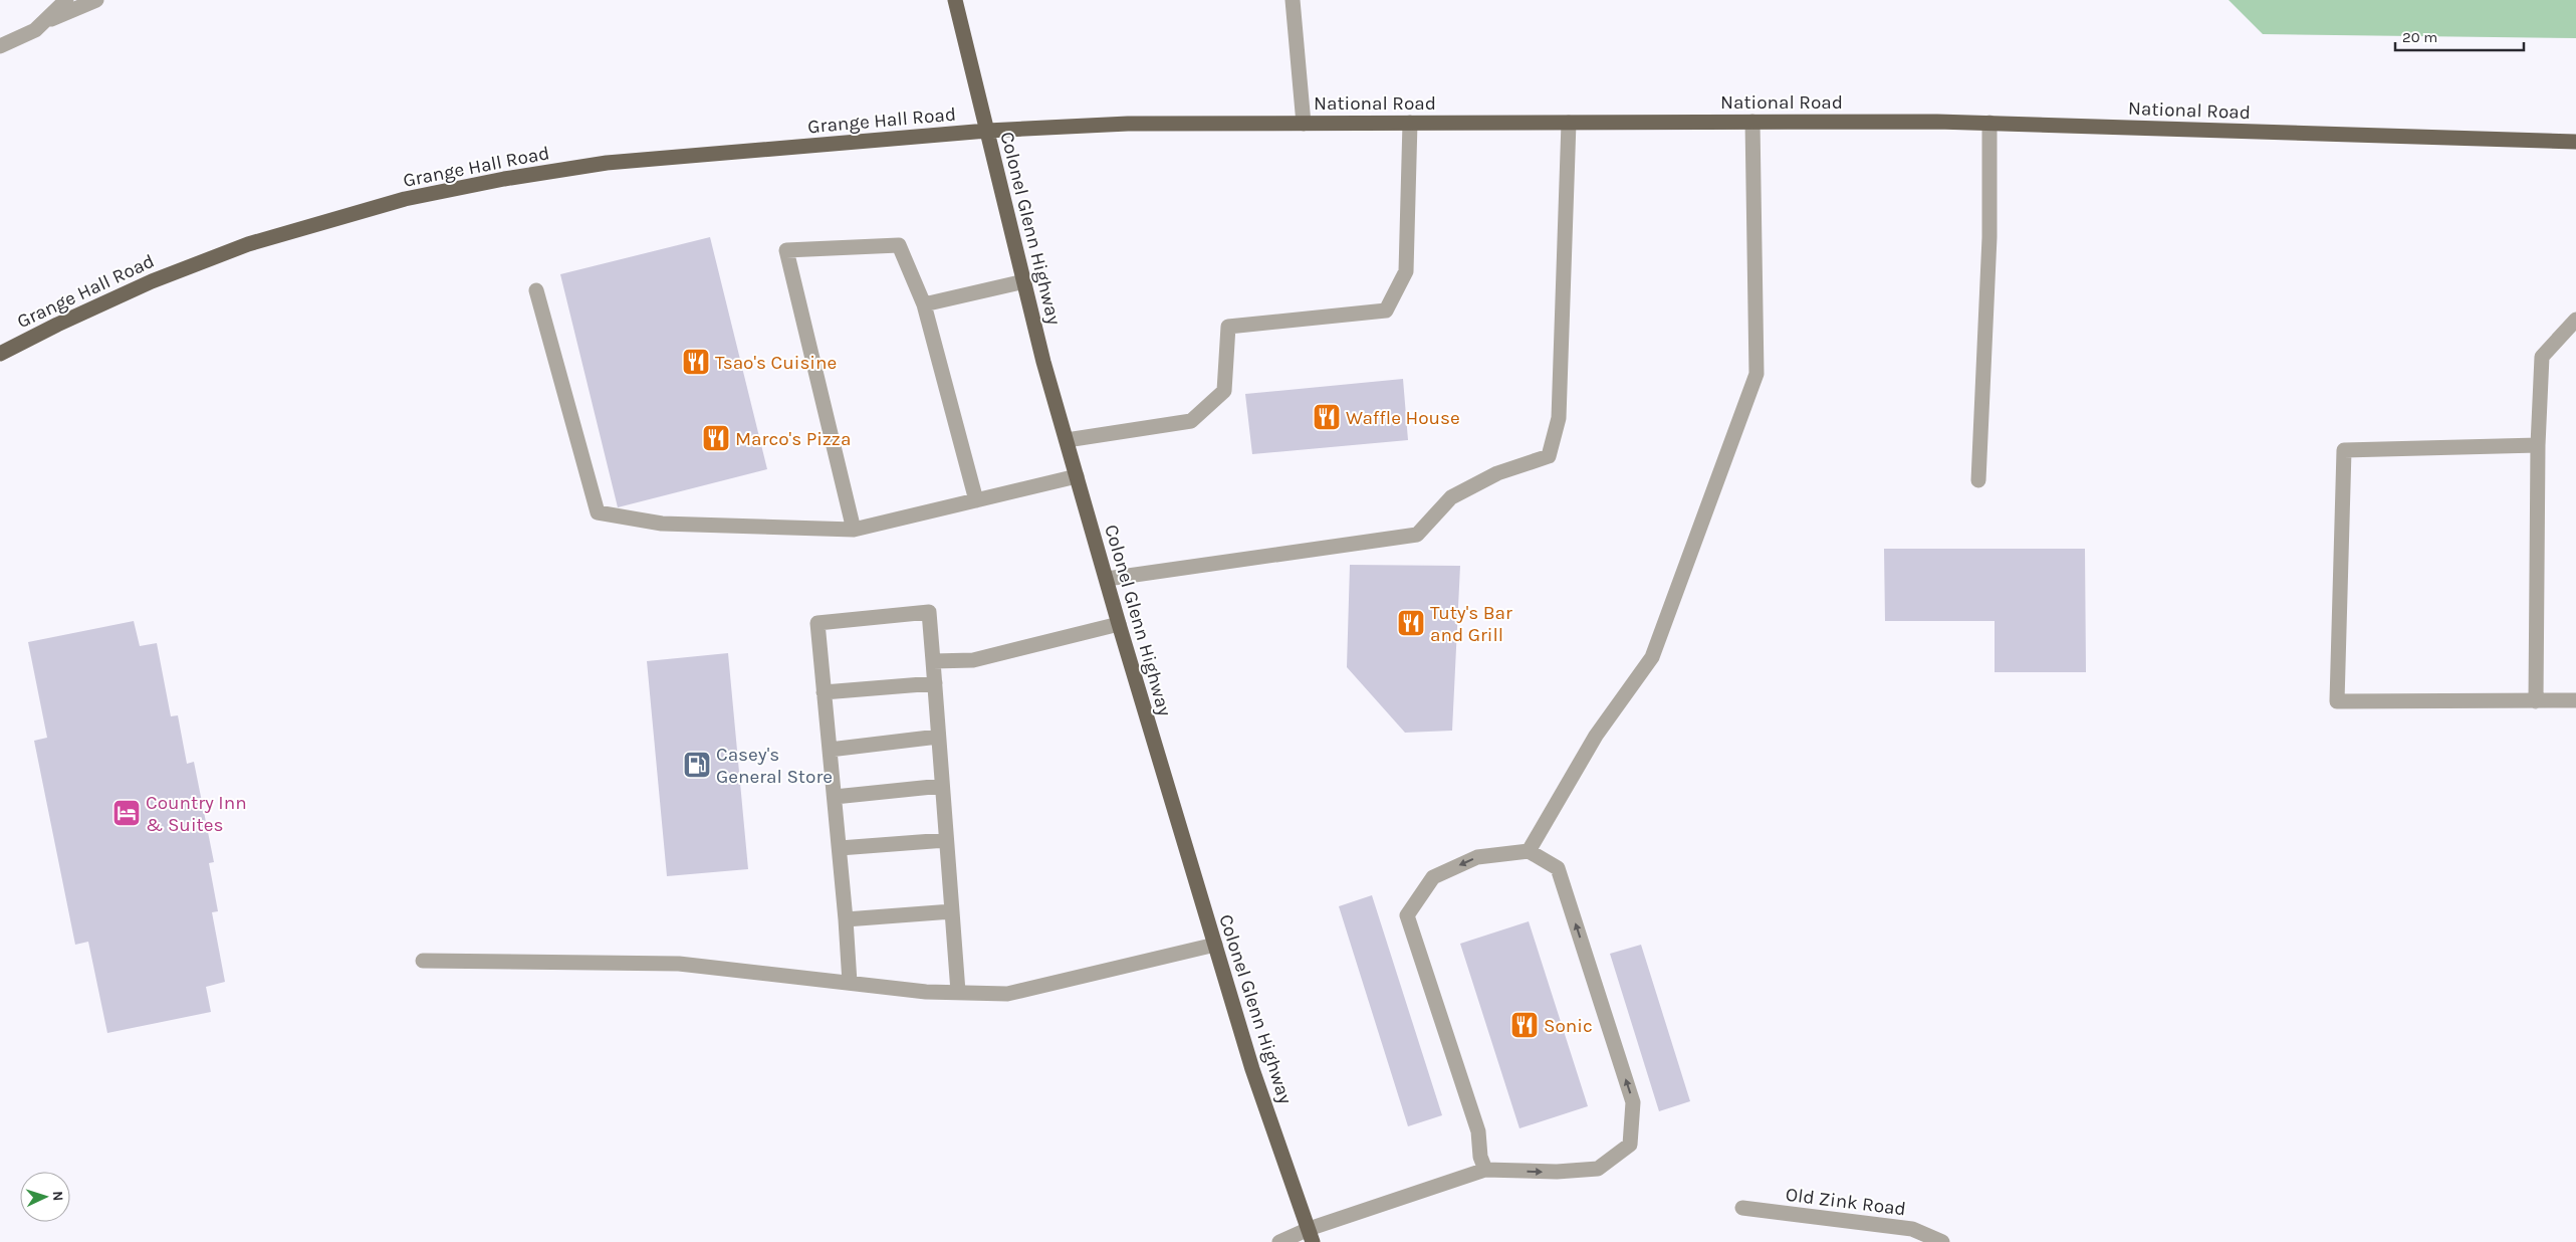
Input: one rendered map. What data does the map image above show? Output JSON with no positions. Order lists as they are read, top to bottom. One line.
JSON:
{"streets":{"main road":["National Road","Grange Hall Road","Colonel Glenn Highway"],"street":["Old Zink Road"]},"crossings":[["National Road","Grange Hall Road"],["National Road","Colonel Glenn Highway"],["Grange Hall Road","Colonel Glenn Highway"]],"places":{"restaurant":["Tsao's Cuisine","Waffle House","Marco's Pizza","Tuty's Bar and Grill","Sonic"],"fuel station":["Casey's General Store"],"hotel":["Country Inn & Suites"]},"scale_bar":"20 m","north":"right"}
